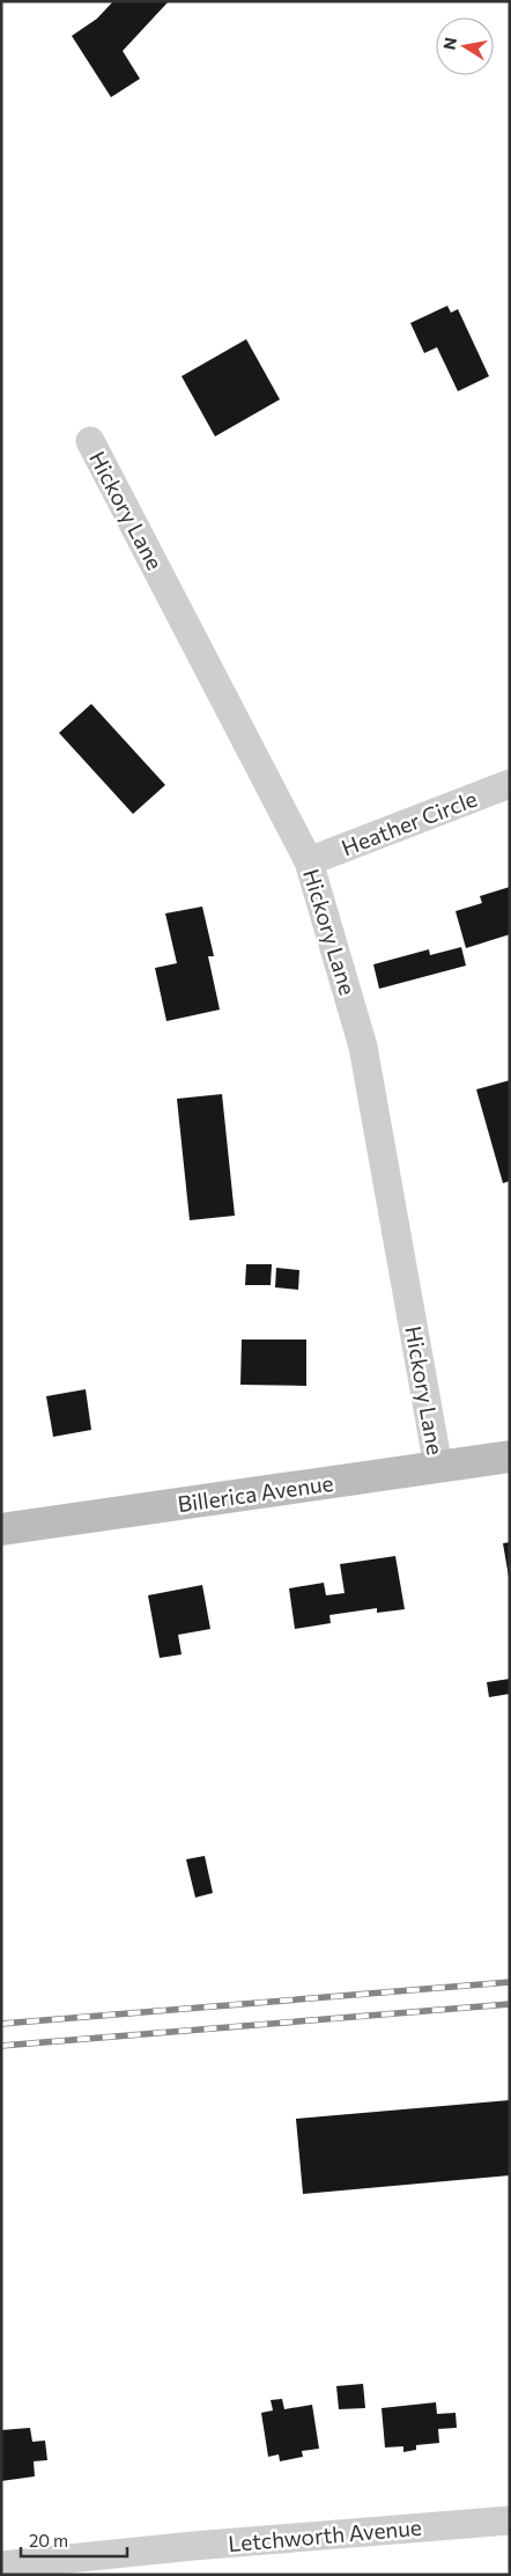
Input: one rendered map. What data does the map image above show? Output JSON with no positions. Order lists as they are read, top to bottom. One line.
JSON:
{"streets":{"main road":["Billerica Avenue"],"street":["Hickory Lane","Heather Circle","Letchworth Avenue"]},"crossings":[["Hickory Lane","Heather Circle"],["Hickory Lane","Billerica Avenue"]],"scale_bar":"20 m","north":"left"}
